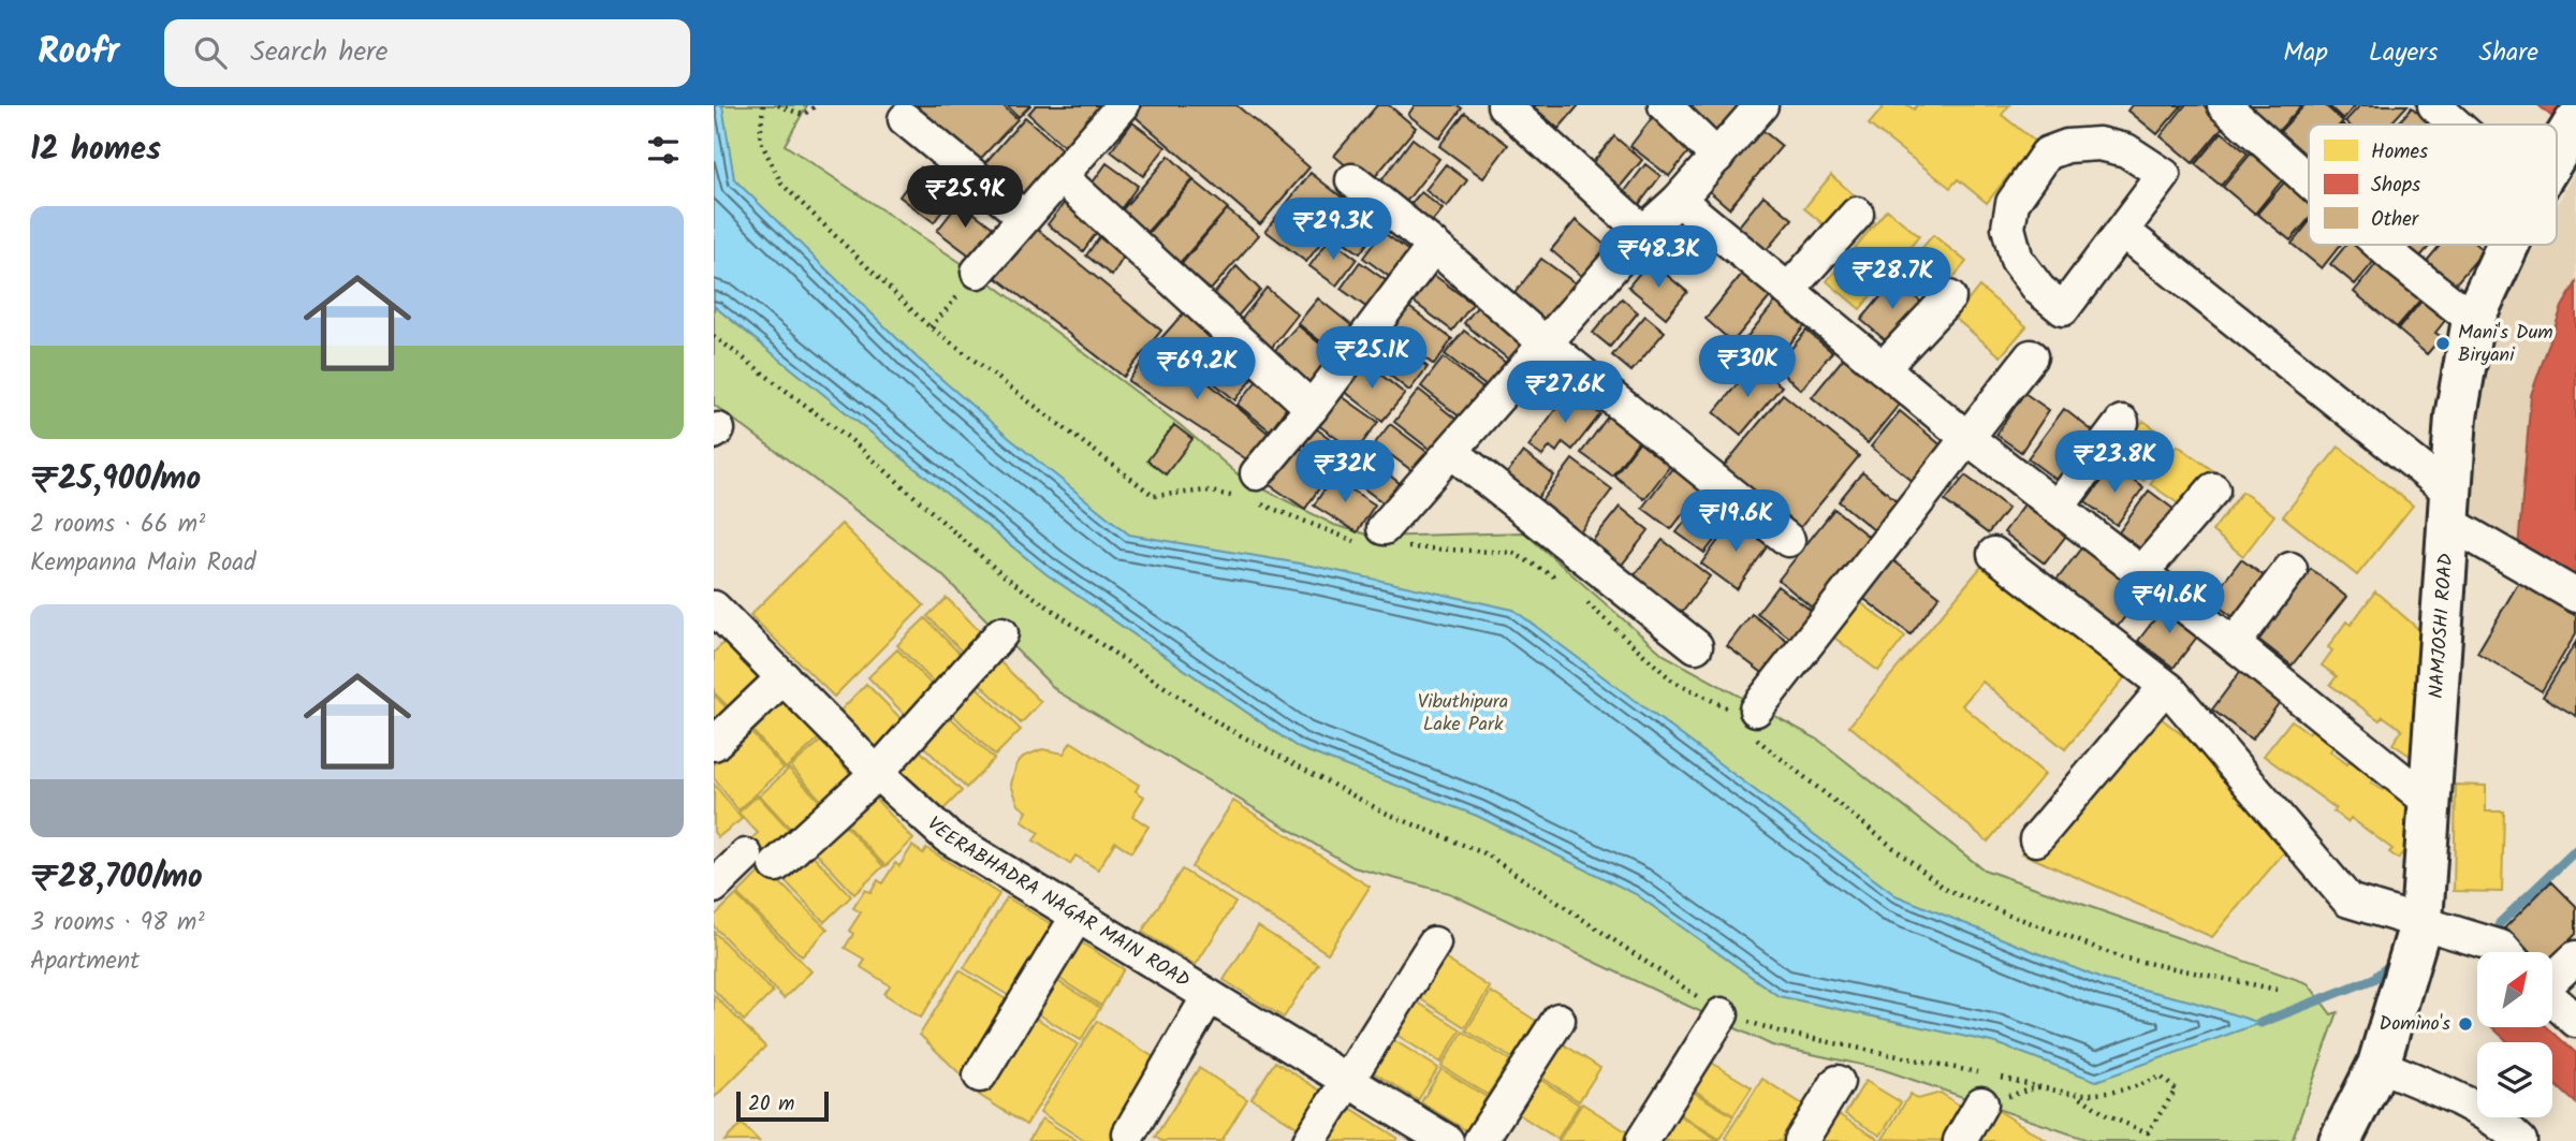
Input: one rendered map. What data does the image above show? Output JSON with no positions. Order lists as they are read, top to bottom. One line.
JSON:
{"streets":{"main road":["NAMJOSHI ROAD"],"street":["VEERABHADRA NAGAR MAIN ROAD"]},"parks":["Vibuthipura Lake Park"],"places":["Mani's Dum Biryani","Domino's"],"legend":["Homes","Shops","Other"],"scale_bar":"20 m","north":"top right","page":{"header":"Roofr","search":"Search here","nav":["Map","Layers","Share"],"heading":"12 homes","price":["₹25.9K","₹29.3K","₹48.3K","₹28.7K","₹25.1K","₹30K","₹69.2K","₹27.6K","₹23.8K","₹32K","₹19.6K","₹41.6K"],"list":[{"name":"₹25,900/mo","note":"2 rooms · 66 m² · Kempanna Main Road"},{"name":"₹28,700/mo","note":"3 rooms · 98 m² · Apartment"}],"scale":"20 m"}}
